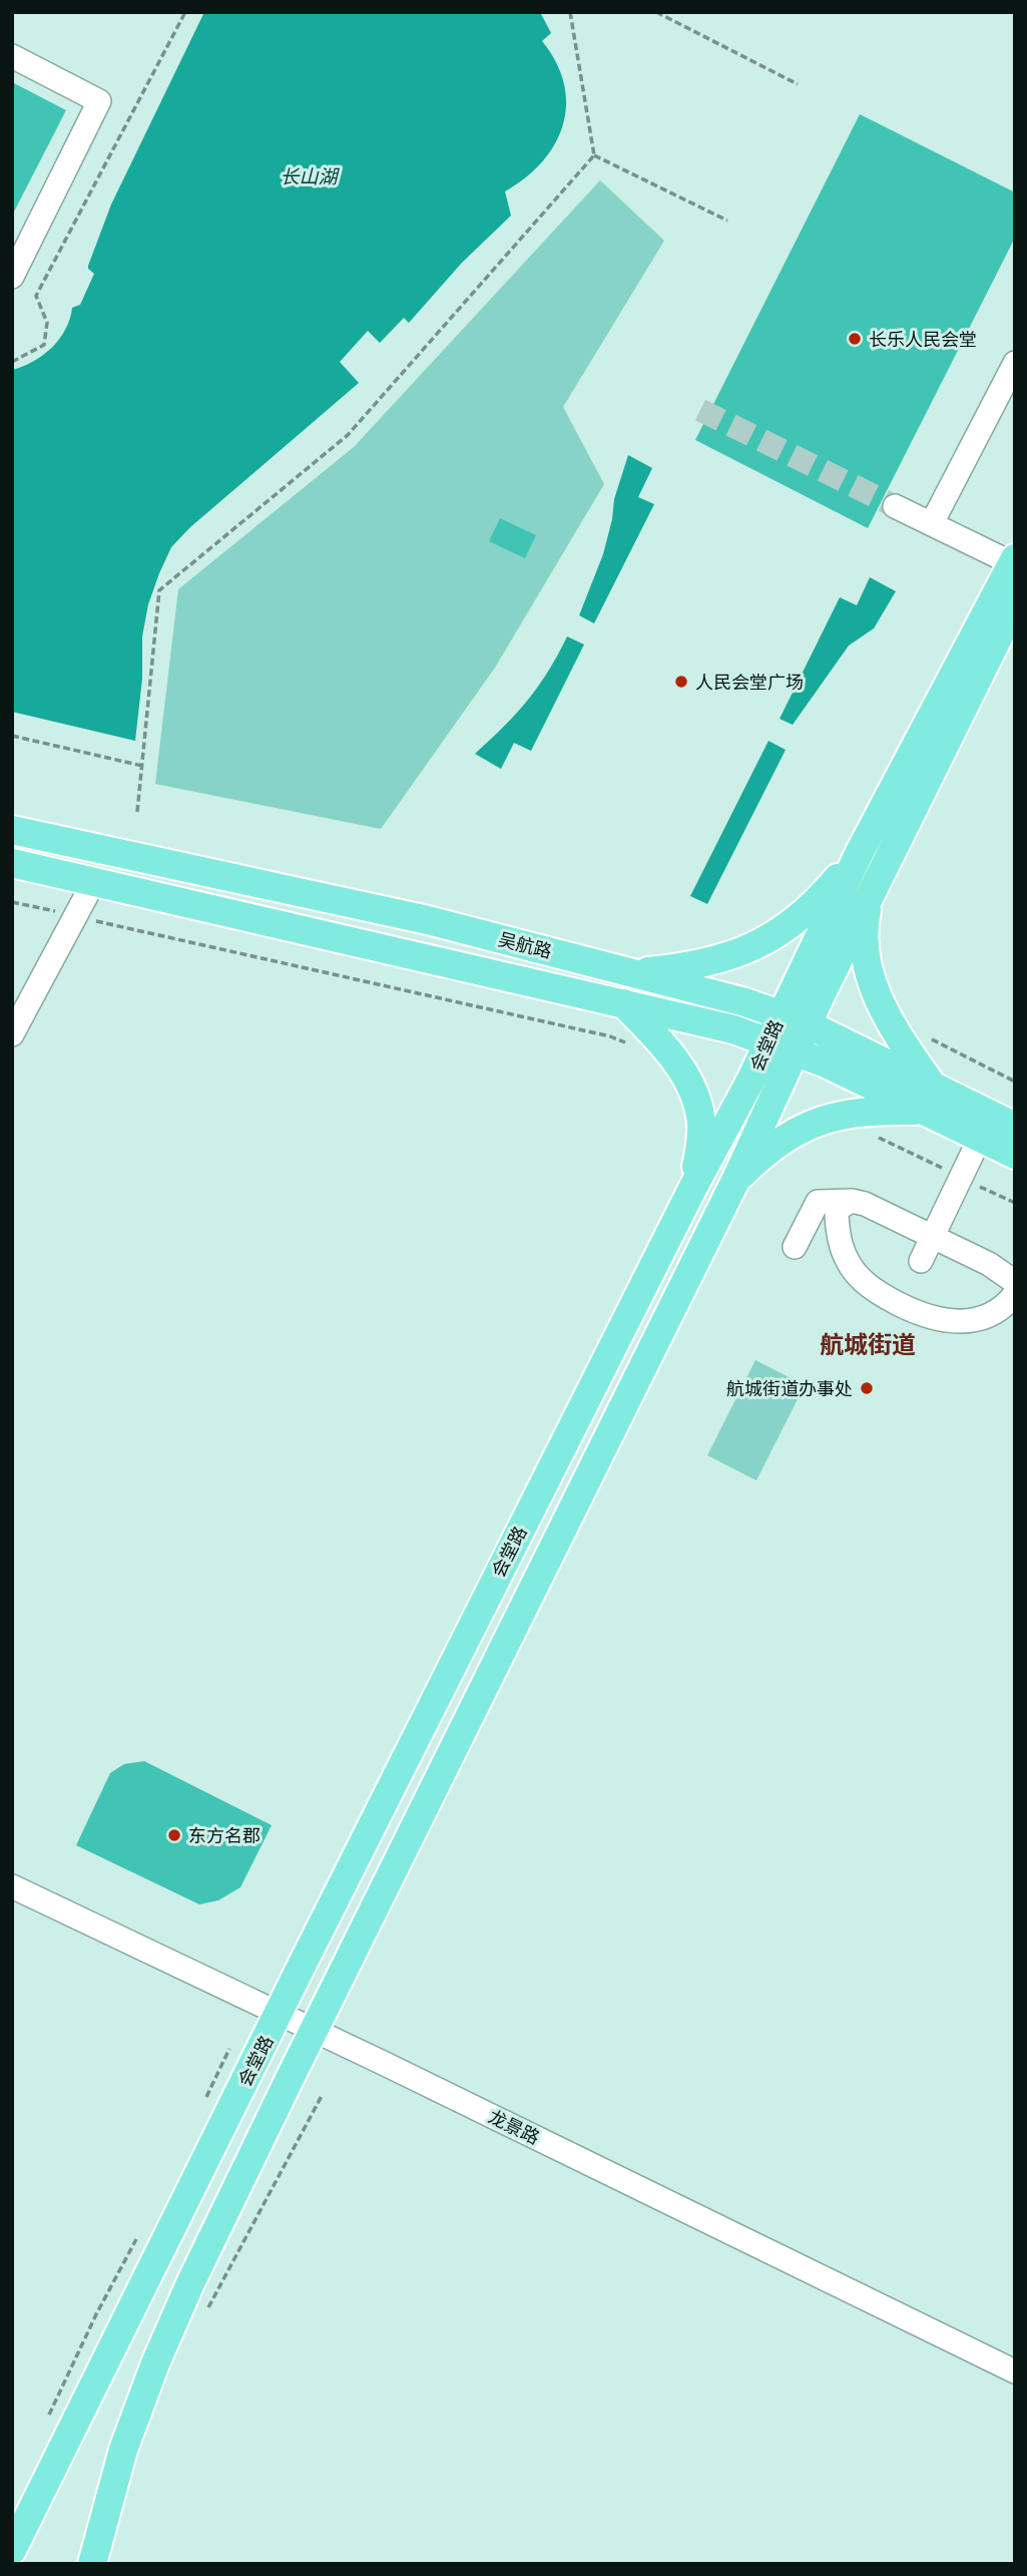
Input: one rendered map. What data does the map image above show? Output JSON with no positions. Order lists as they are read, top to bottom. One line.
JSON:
{"streets":{"main road":["吴航路","会堂路"],"street":["龙景路"]},"crossings":[["吴航路","会堂路"],["会堂路","龙景路"]],"districts":["航城街道"],"water":["长山湖"],"places":["长乐人民会堂","人民会堂广场","航城街道办事处","东方名郡"]}
